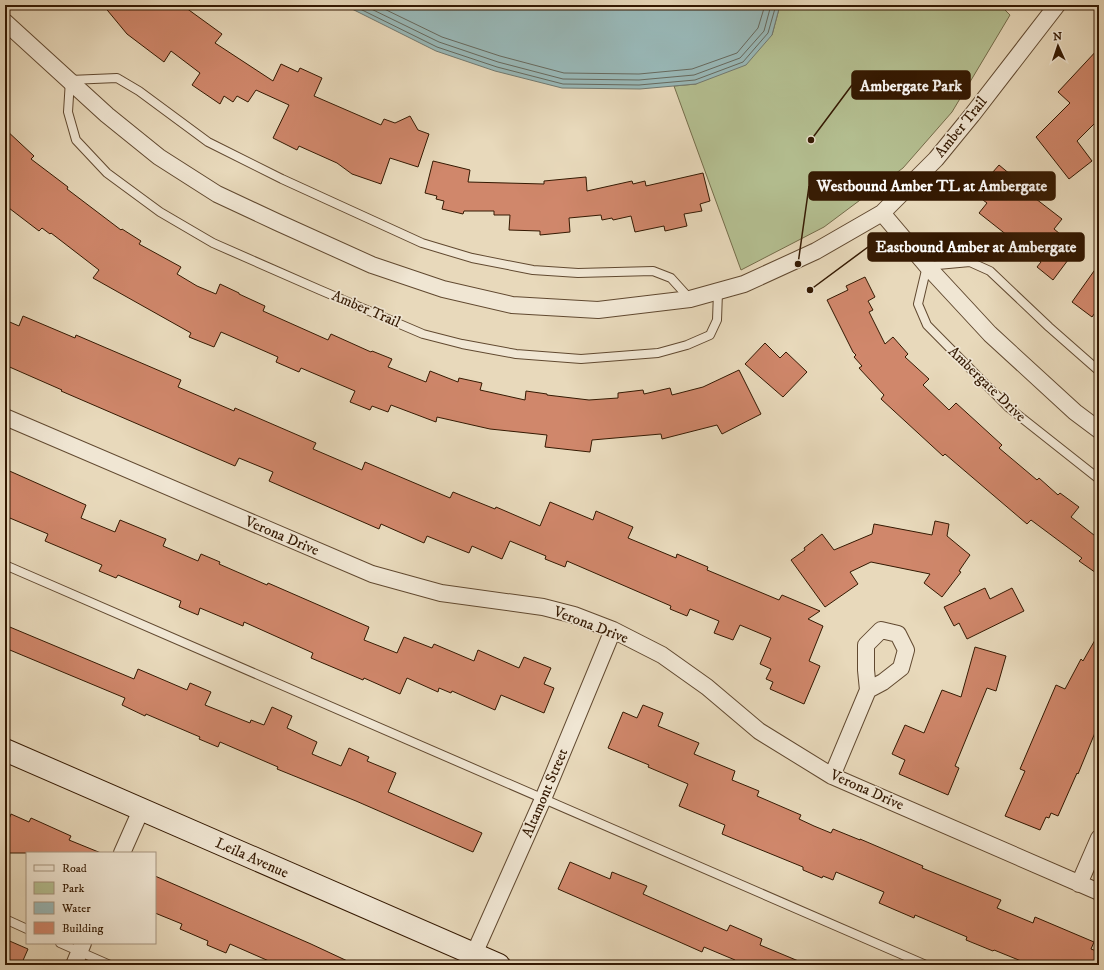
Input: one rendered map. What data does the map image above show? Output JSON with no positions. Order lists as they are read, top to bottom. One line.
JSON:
{"streets":{"street":["Amber Trail","Verona Drive","Altamont Street","Leila Avenue"],"lane":["Ambergate Drive"]},"crossings":[["Verona Drive","Altamont Street"],["Altamont Street","Leila Avenue"]],"places":["Ambergate Park","Westbound Amber TL at Ambergate","Eastbound Amber at Ambergate"],"legend":["Road","Park","Water","Building"],"north":"top"}
